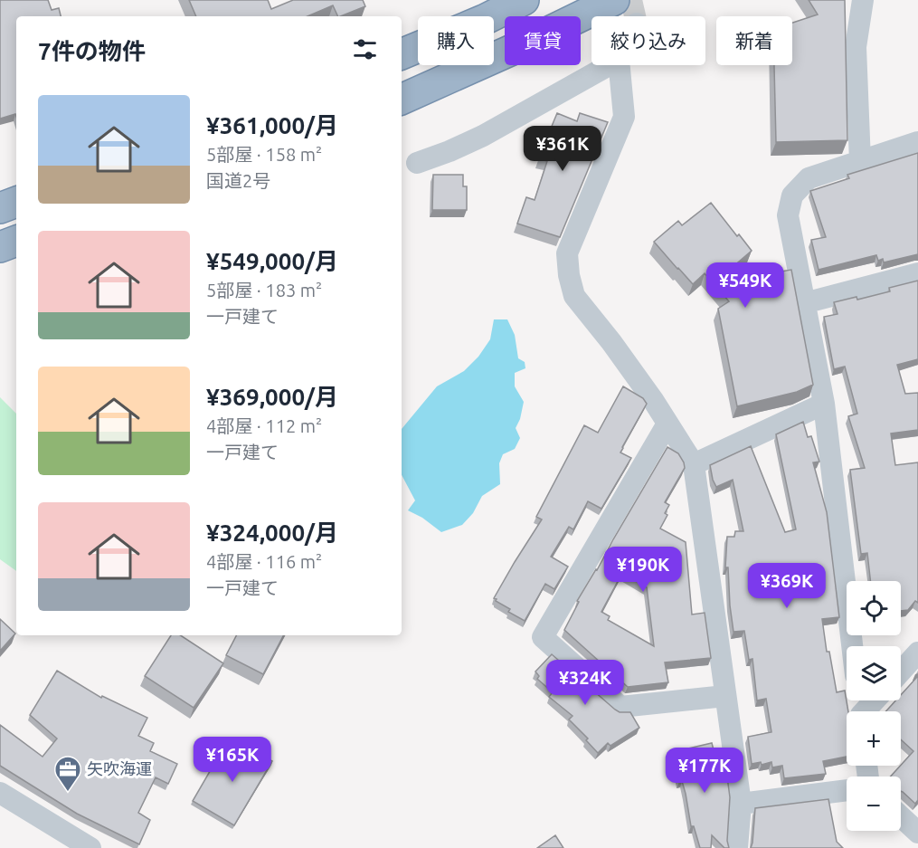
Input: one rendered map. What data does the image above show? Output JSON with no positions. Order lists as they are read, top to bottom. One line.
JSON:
{"places":{"office":["矢吹海運"]},"page":{"chip":["購入","賃貸","絞り込み","新着"],"heading":"7件の物件","list":[{"name":"¥361,000/月","note":"5部屋 · 158 m² · 国道2号"},{"name":"¥549,000/月","note":"5部屋 · 183 m² · 一戸建て"},{"name":"¥369,000/月","note":"4部屋 · 112 m² · 一戸建て"},{"name":"¥324,000/月","note":"4部屋 · 116 m² · 一戸建て"}],"price":["¥361K","¥549K","¥190K","¥369K","¥324K","¥165K","¥177K"],"map_buttons":["+","−"]}}
